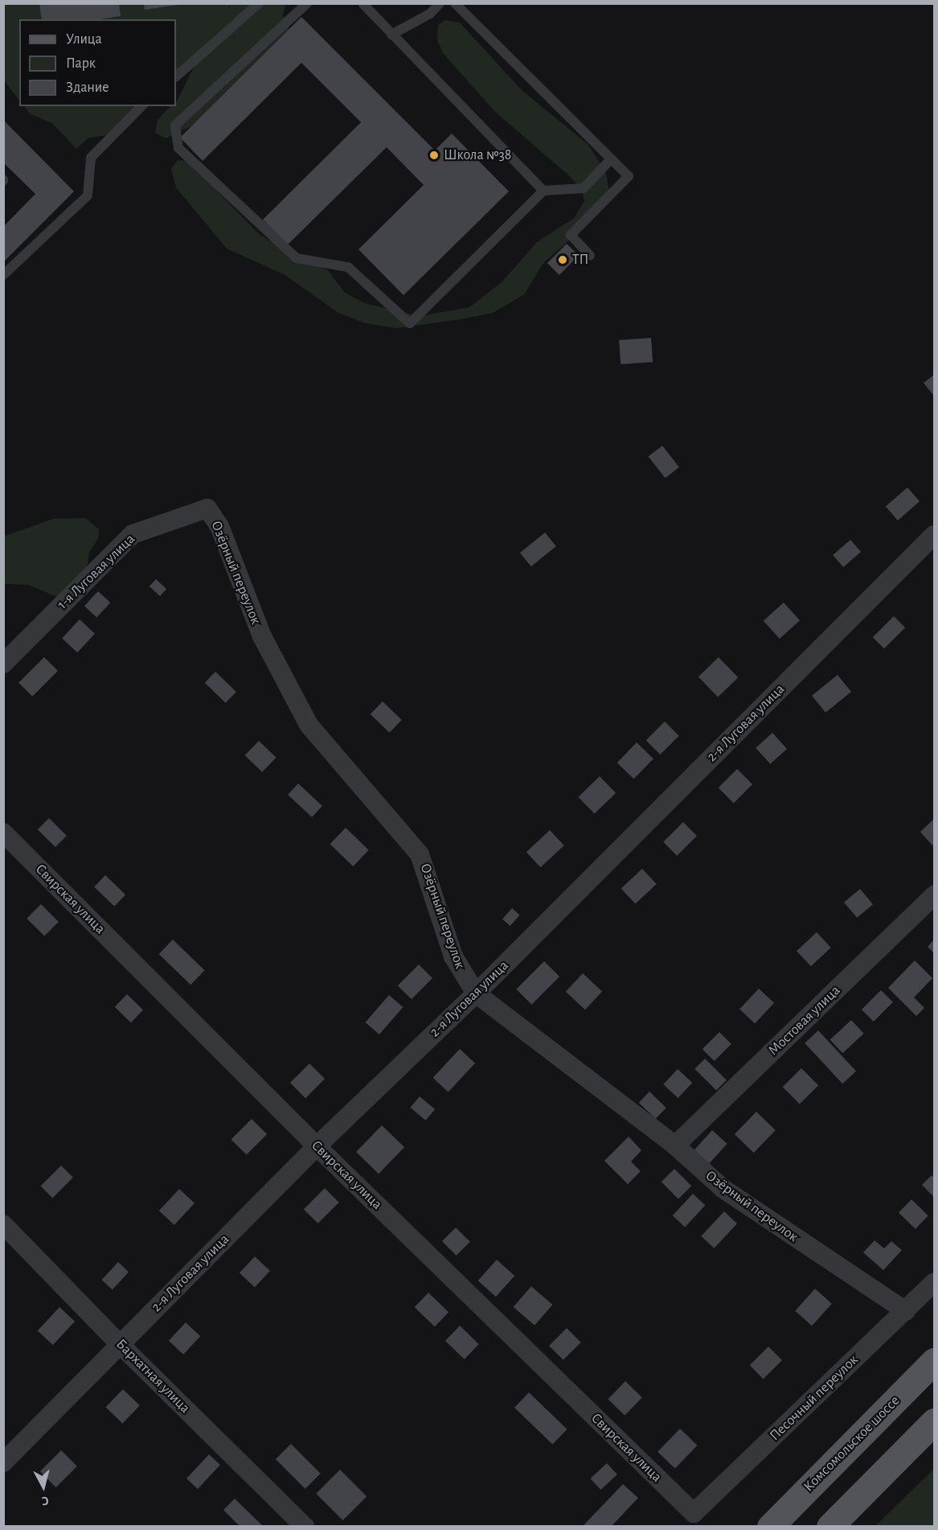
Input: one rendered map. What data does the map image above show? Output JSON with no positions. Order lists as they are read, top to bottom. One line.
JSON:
{"streets":{"main road":["Комсомольское шоссе"],"street":["1-я Луговая улица","Озёрный переулок","2-я Луговая улица","Свирская улица","Мостовая улица","Бархатная улица","Песочный переулок"]},"crossings":[["1-я Луговая улица","Озёрный переулок"],["Озёрный переулок","2-я Луговая улица"],["Озёрный переулок","Мостовая улица"],["Озёрный переулок","Песочный переулок"],["2-я Луговая улица","Свирская улица"],["2-я Луговая улица","Бархатная улица"],["Свирская улица","Песочный переулок"]],"places":["Школа №38","ТП"],"legend":["Улица","Парк","Здание"],"north":"bottom"}
